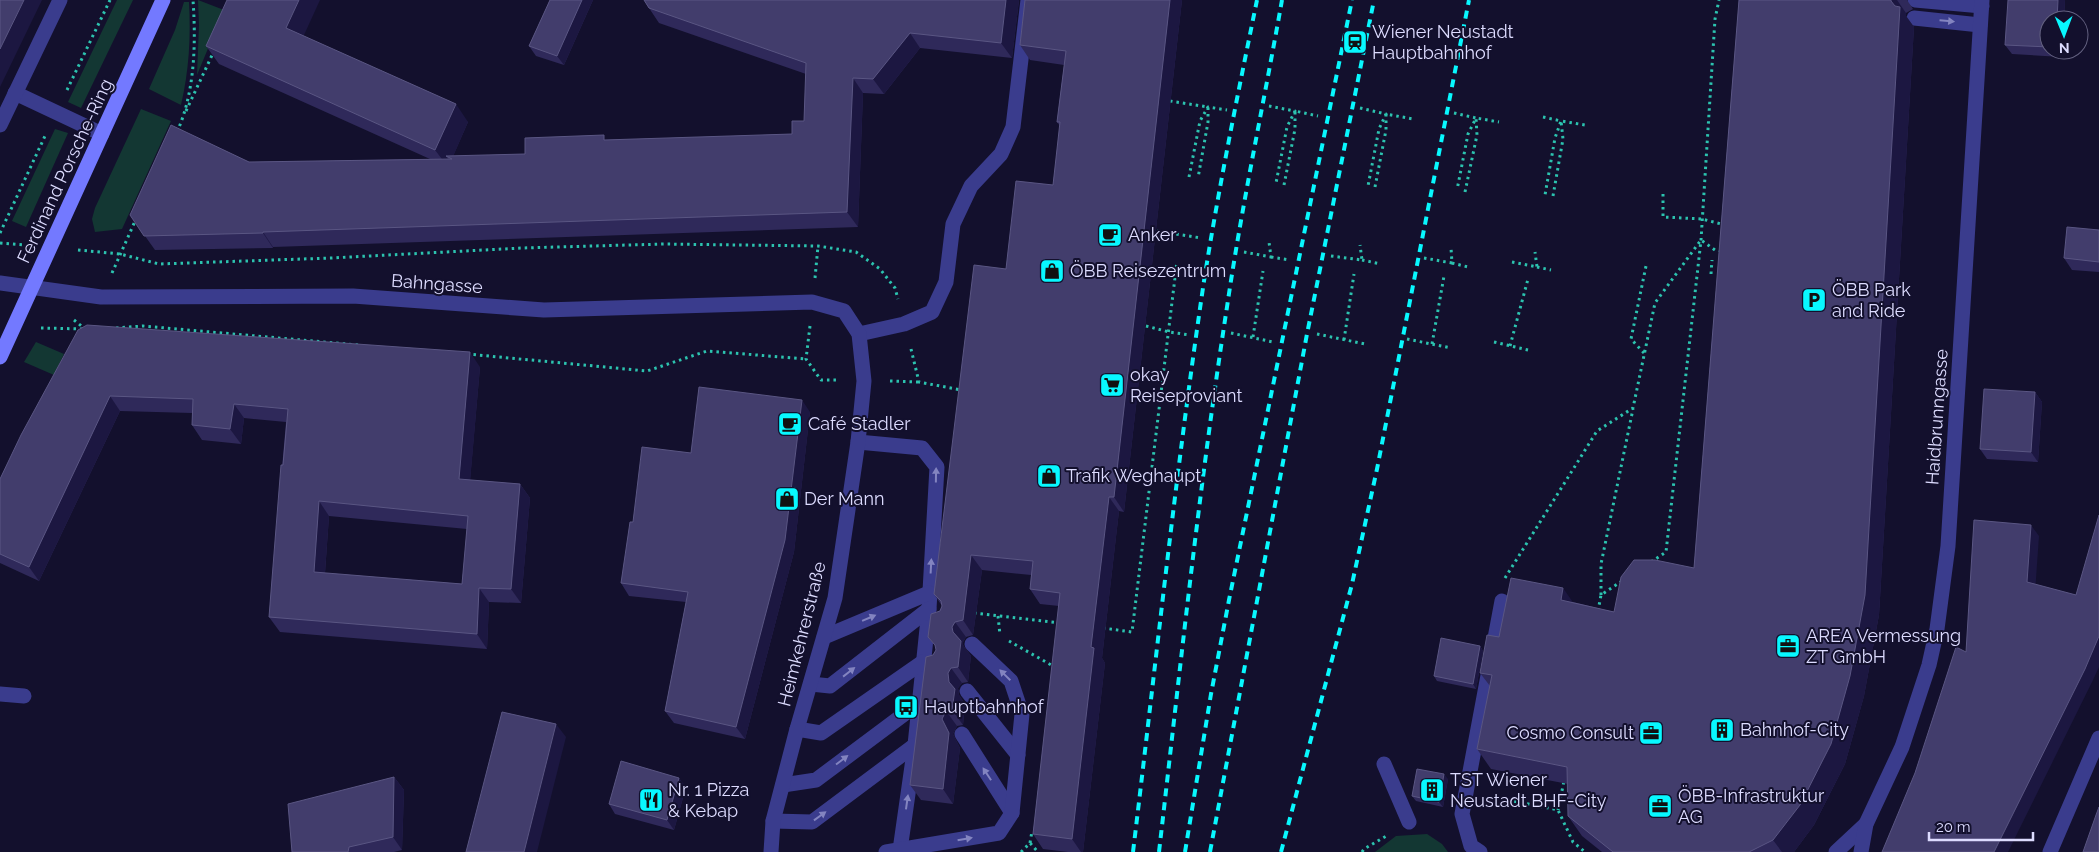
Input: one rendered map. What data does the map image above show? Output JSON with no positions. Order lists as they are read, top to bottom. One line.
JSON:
{"streets":{"street":["Ferdinand Porsche-Ring","Bahngasse","Haidbrunngasse","Heimkehrerstraße"]},"crossings":[["Ferdinand Porsche-Ring","Bahngasse"],["Bahngasse","Heimkehrerstraße"]],"places":{"station":["Wiener Neustadt Hauptbahnhof"],"cafe":["Anker","Café Stadler"],"shop":["ÖBB Reisezentrum","Trafik Weghaupt","Der Mann"],"parking":["ÖBB Park and Ride"],"supermarket":["okay Reiseproviant"],"office":["AREA Vermessung ZT GmbH","Cosmo Consult","ÖBB-Infrastruktur AG"],"bus stop":["Hauptbahnhof"],"building":["Bahnhof-City","TST Wiener Neustadt BHF-City"],"restaurant":["Nr. 1 Pizza & Kebap"]},"scale_bar":"20 m","north":"bottom"}
